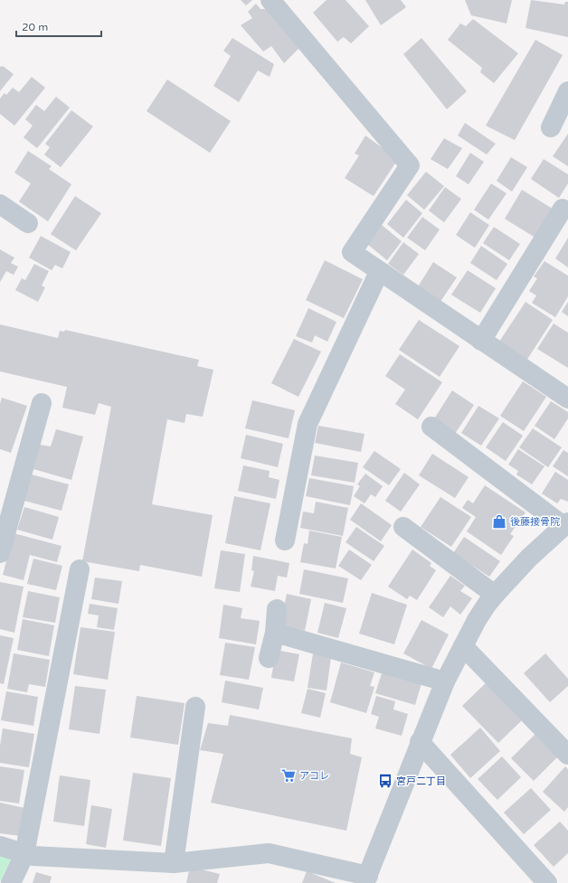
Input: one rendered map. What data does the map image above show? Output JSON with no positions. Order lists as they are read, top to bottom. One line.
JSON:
{"places":{"shop":["後藤接骨院"],"supermarket":["アコレ"],"bus stop":["宮戸二丁目"]},"scale_bar":"20 m"}
